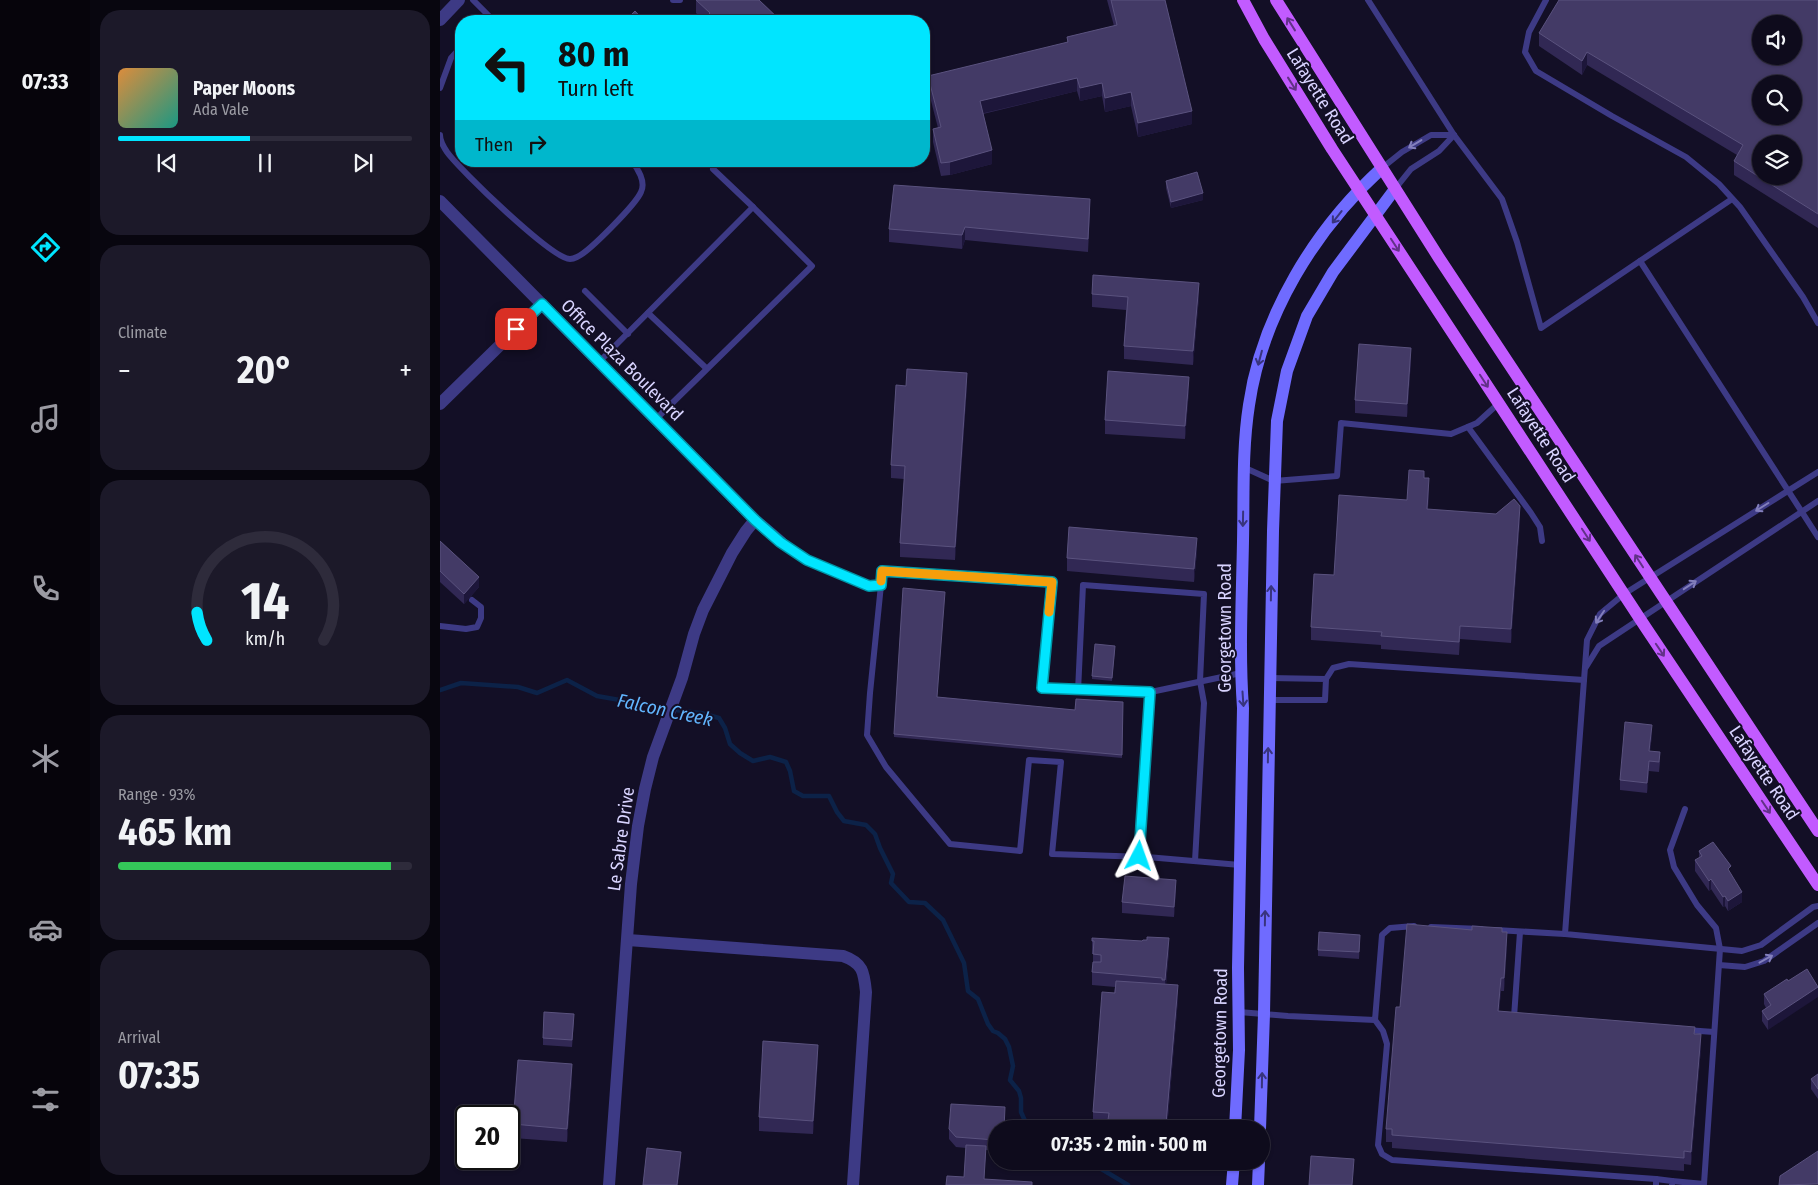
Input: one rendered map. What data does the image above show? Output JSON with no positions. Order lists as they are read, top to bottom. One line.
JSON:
{"streets":{"main road":["Lafayette Road","Georgetown Road"],"street":["Office Plaza Boulevard","Le Sabre Drive"]},"crossings":[["Lafayette Road","Georgetown Road"],["Office Plaza Boulevard","Le Sabre Drive"]],"water":["Falcon Creek"],"page":{"tabs":"07:33","turn":["80 m","Turn left"],"song":["Paper Moons","Ada Vale"],"then":"Then","tile":["Climate",["Range · 93%","465 km"],["Arrival","07:35"]],"heat":["−","20°","+"],"limit":"20","trip":"07:35 · 2 min · 500 m","gauge":["14","km/h"]}}
